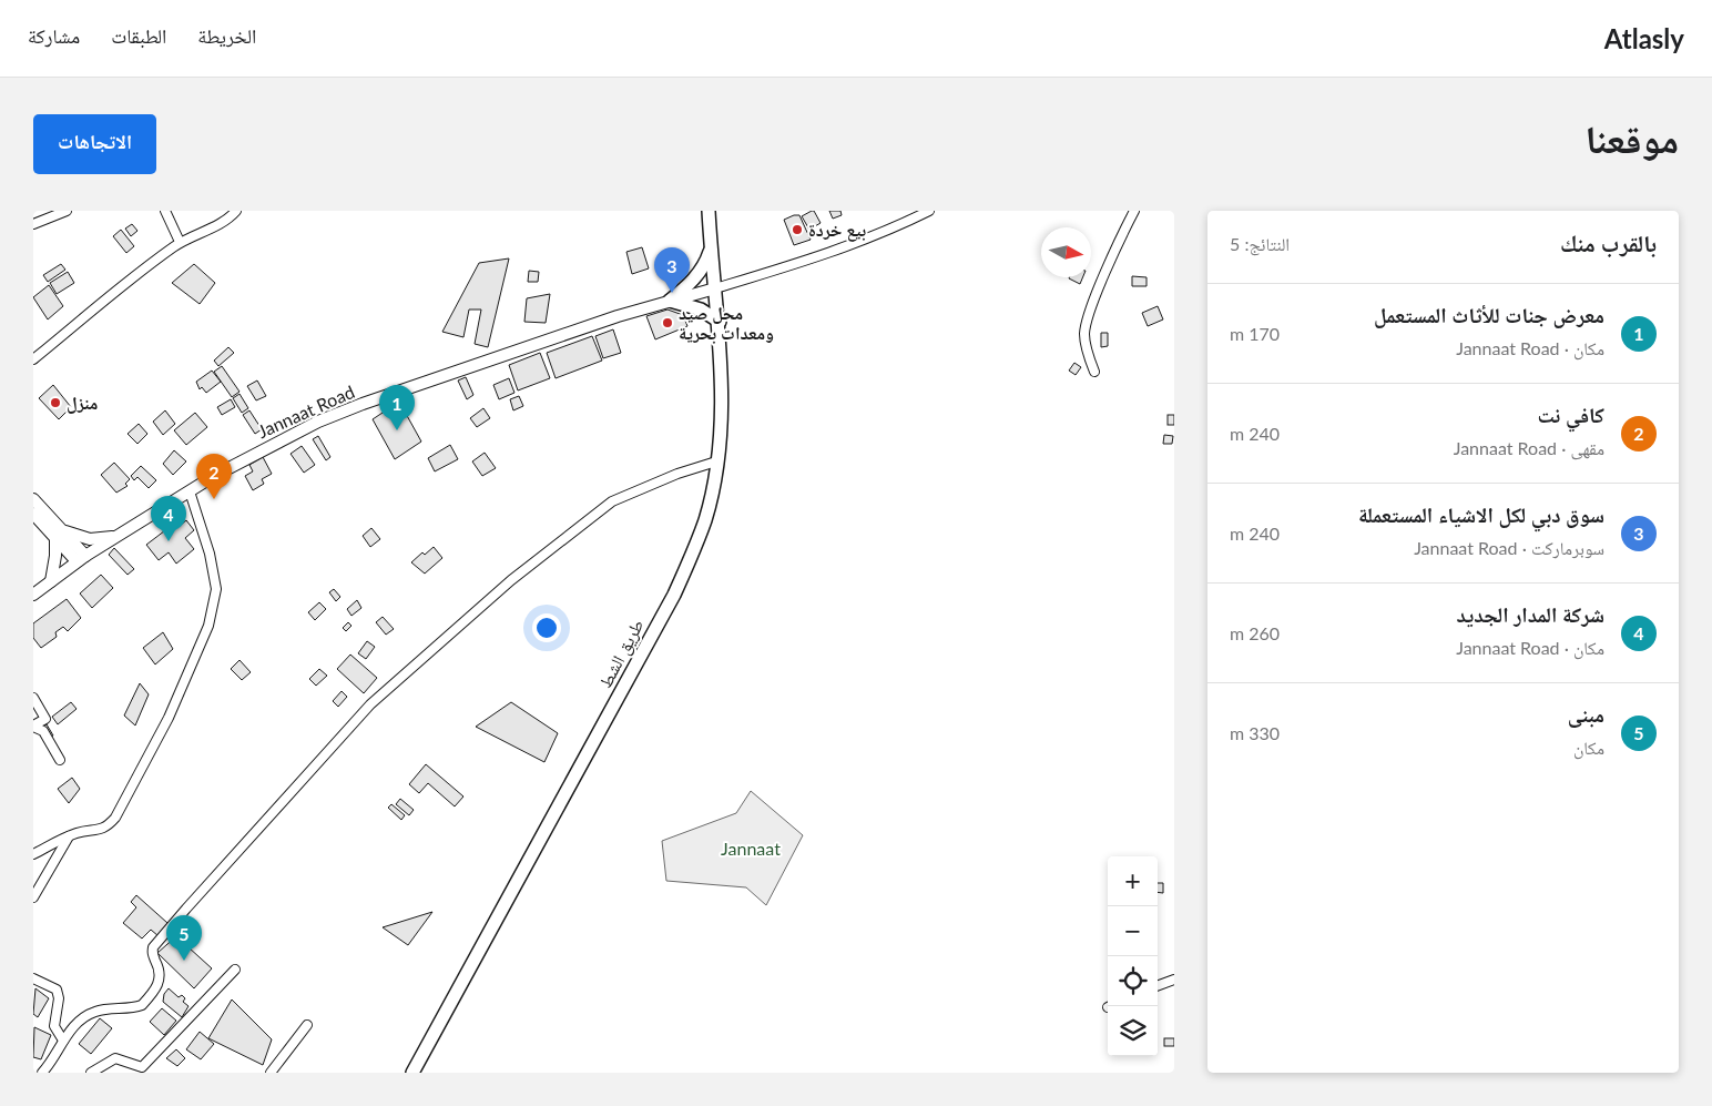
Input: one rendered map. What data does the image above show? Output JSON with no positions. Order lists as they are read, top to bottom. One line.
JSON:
{"streets":{"main road":["طريق الشط"],"street":["Jannaat Road"]},"crossings":[["Jannaat Road","طريق الشط"]],"parks":["Jannaat"],"places":["بيع خردة","محل صيد ومعدات بحرية","منزل"],"north":"right","page":{"header":"Atlasly","nav":["الخريطة","الطبقات","مشاركة"],"title":"موقعنا","buttons":"الاتجاهات","heading":["بالقرب منك","النتائج: 5"],"pins":["3","1","2","4","5"],"list":[{"mark":"1","name":"معرض جنات للأثاث المستعمل","note":"مكان · Jannaat Road","value":"170 m"},{"mark":"2","name":"كافي نت","note":"مقهى · Jannaat Road","value":"240 m"},{"mark":"3","name":"سوق دبي لكل الاشياء المستعملة","note":"سوبرماركت · Jannaat Road","value":"240 m"},{"mark":"4","name":"شركة المدار الجديد","note":"مكان · Jannaat Road","value":"260 m"},{"mark":"5","name":"مبنى","note":"مكان","value":"330 m"}],"map_buttons":["+","−"]}}
